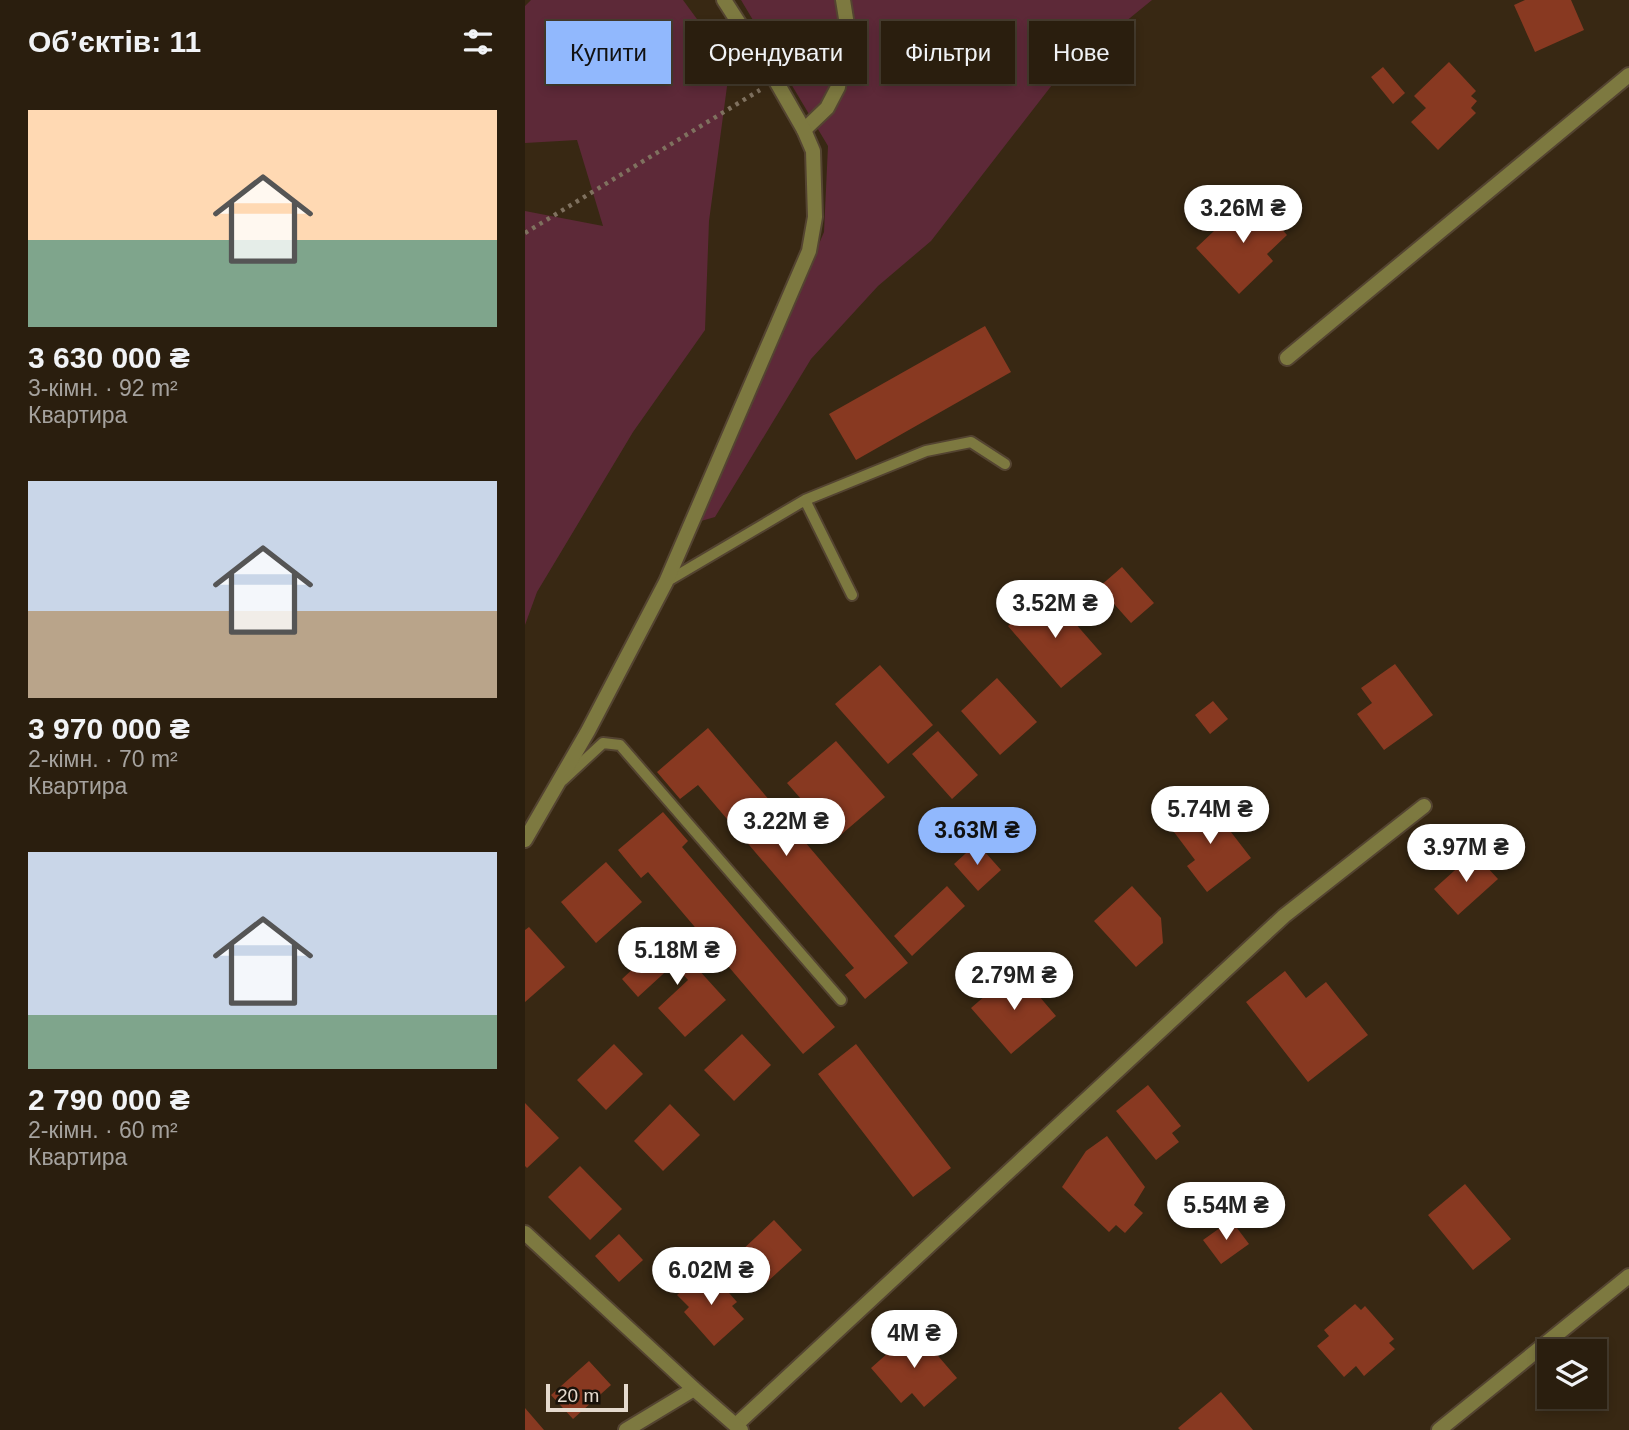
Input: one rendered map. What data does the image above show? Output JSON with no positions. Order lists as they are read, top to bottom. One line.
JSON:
{"scale_bar":"20 m","page":{"heading":"Об’єктів: 11","chip":["Купити","Орендувати","Фільтри","Нове"],"list":[{"name":"3 630 000 ₴","note":"3-кімн. · 92 m² · Квартира"},{"name":"3 970 000 ₴","note":"2-кімн. · 70 m² · Квартира"},{"name":"2 790 000 ₴","note":"2-кімн. · 60 m² · Квартира"}],"price":["3.26M ₴","3.52M ₴","5.74M ₴","3.22M ₴","3.63M ₴","3.97M ₴","5.18M ₴","2.79M ₴","5.54M ₴","6.02M ₴","4M ₴"],"scale":"20 m"}}
